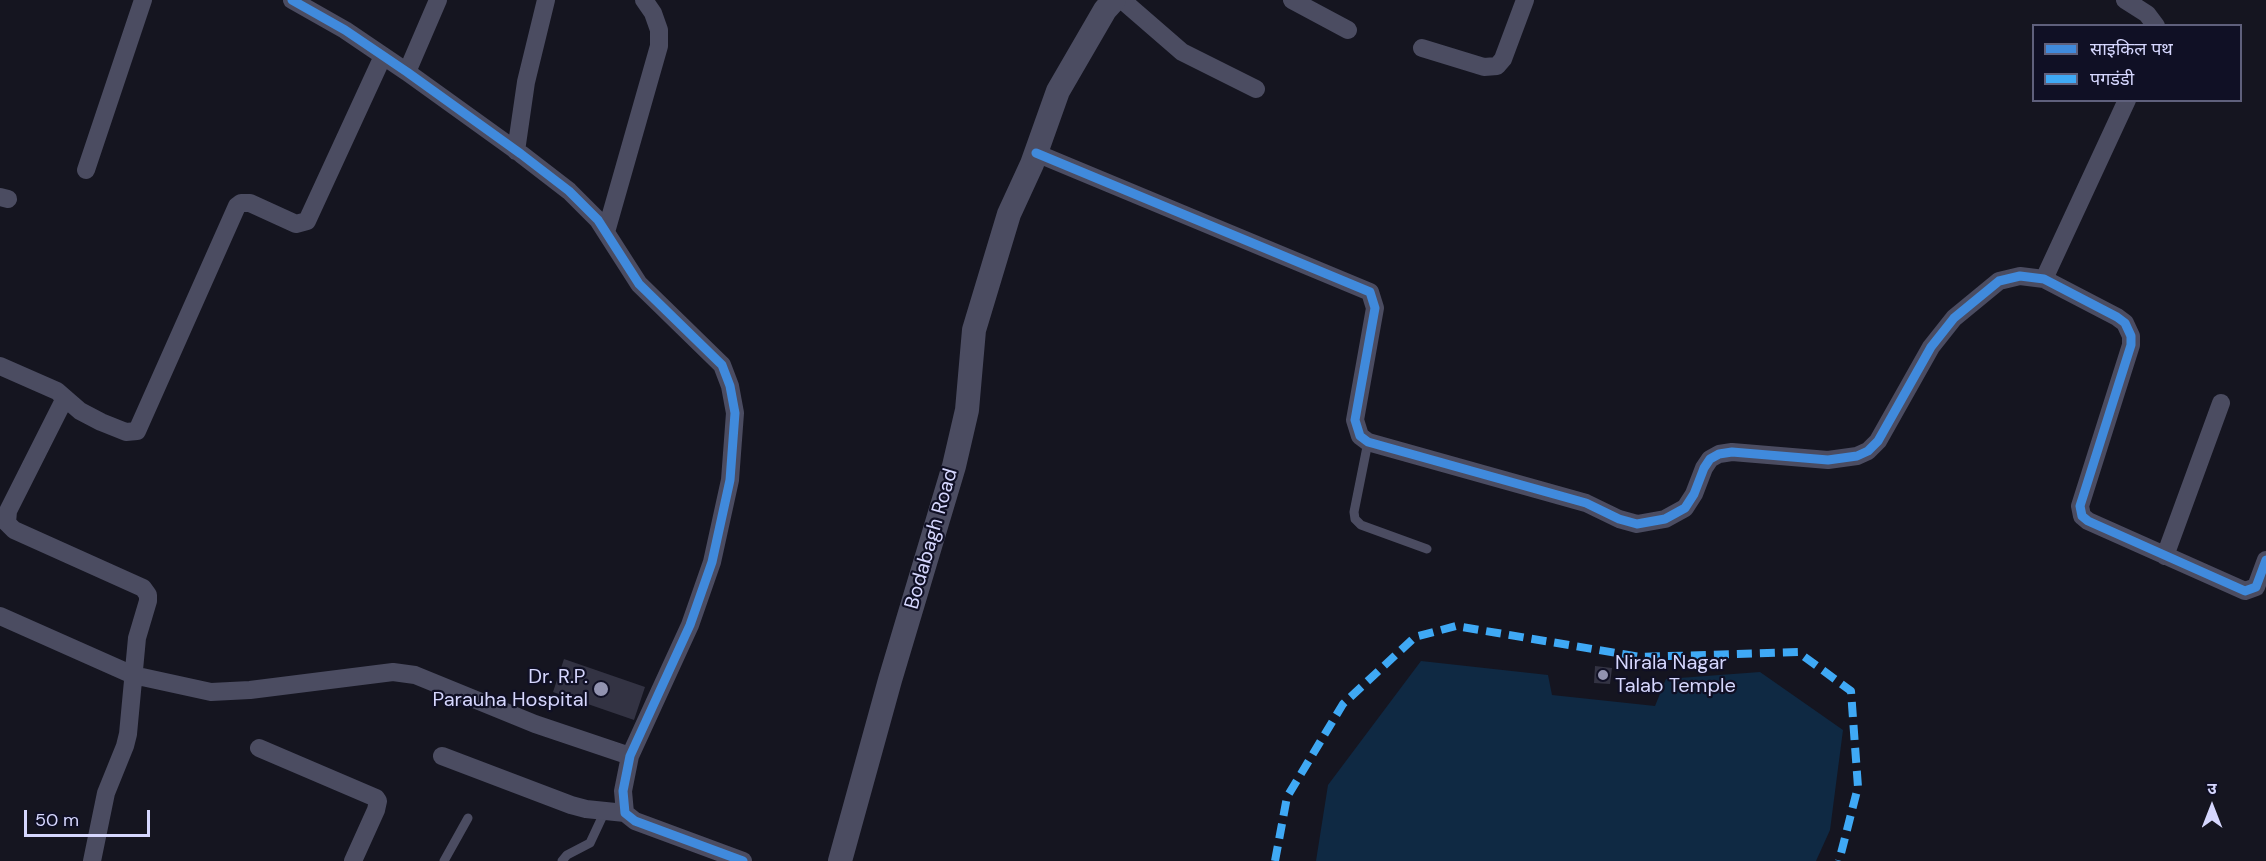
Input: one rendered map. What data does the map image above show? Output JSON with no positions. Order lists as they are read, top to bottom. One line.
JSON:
{"streets":{"street":["Bodabagh Road"]},"places":["Nirala Nagar Talab Temple","Dr. R.P. Parauha Hospital"],"legend":["साइकिल पथ","पगडंडी"],"scale_bar":"50 m","north":"top"}
